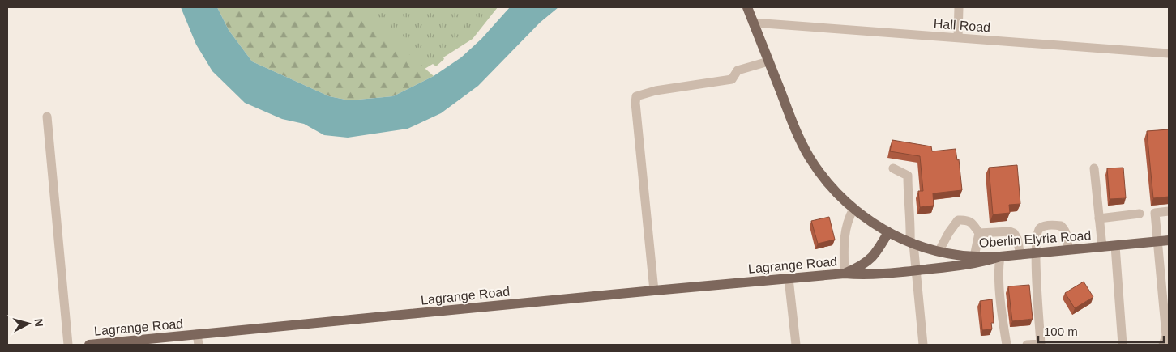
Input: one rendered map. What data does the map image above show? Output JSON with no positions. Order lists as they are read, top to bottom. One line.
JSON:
{"streets":{"main road":["Oberlin Elyria Road","Lagrange Road"],"street":["Hall Road"]},"crossings":[["Hall Road","Oberlin Elyria Road"],["Oberlin Elyria Road","Lagrange Road"]],"scale_bar":"100 m","north":"right"}
